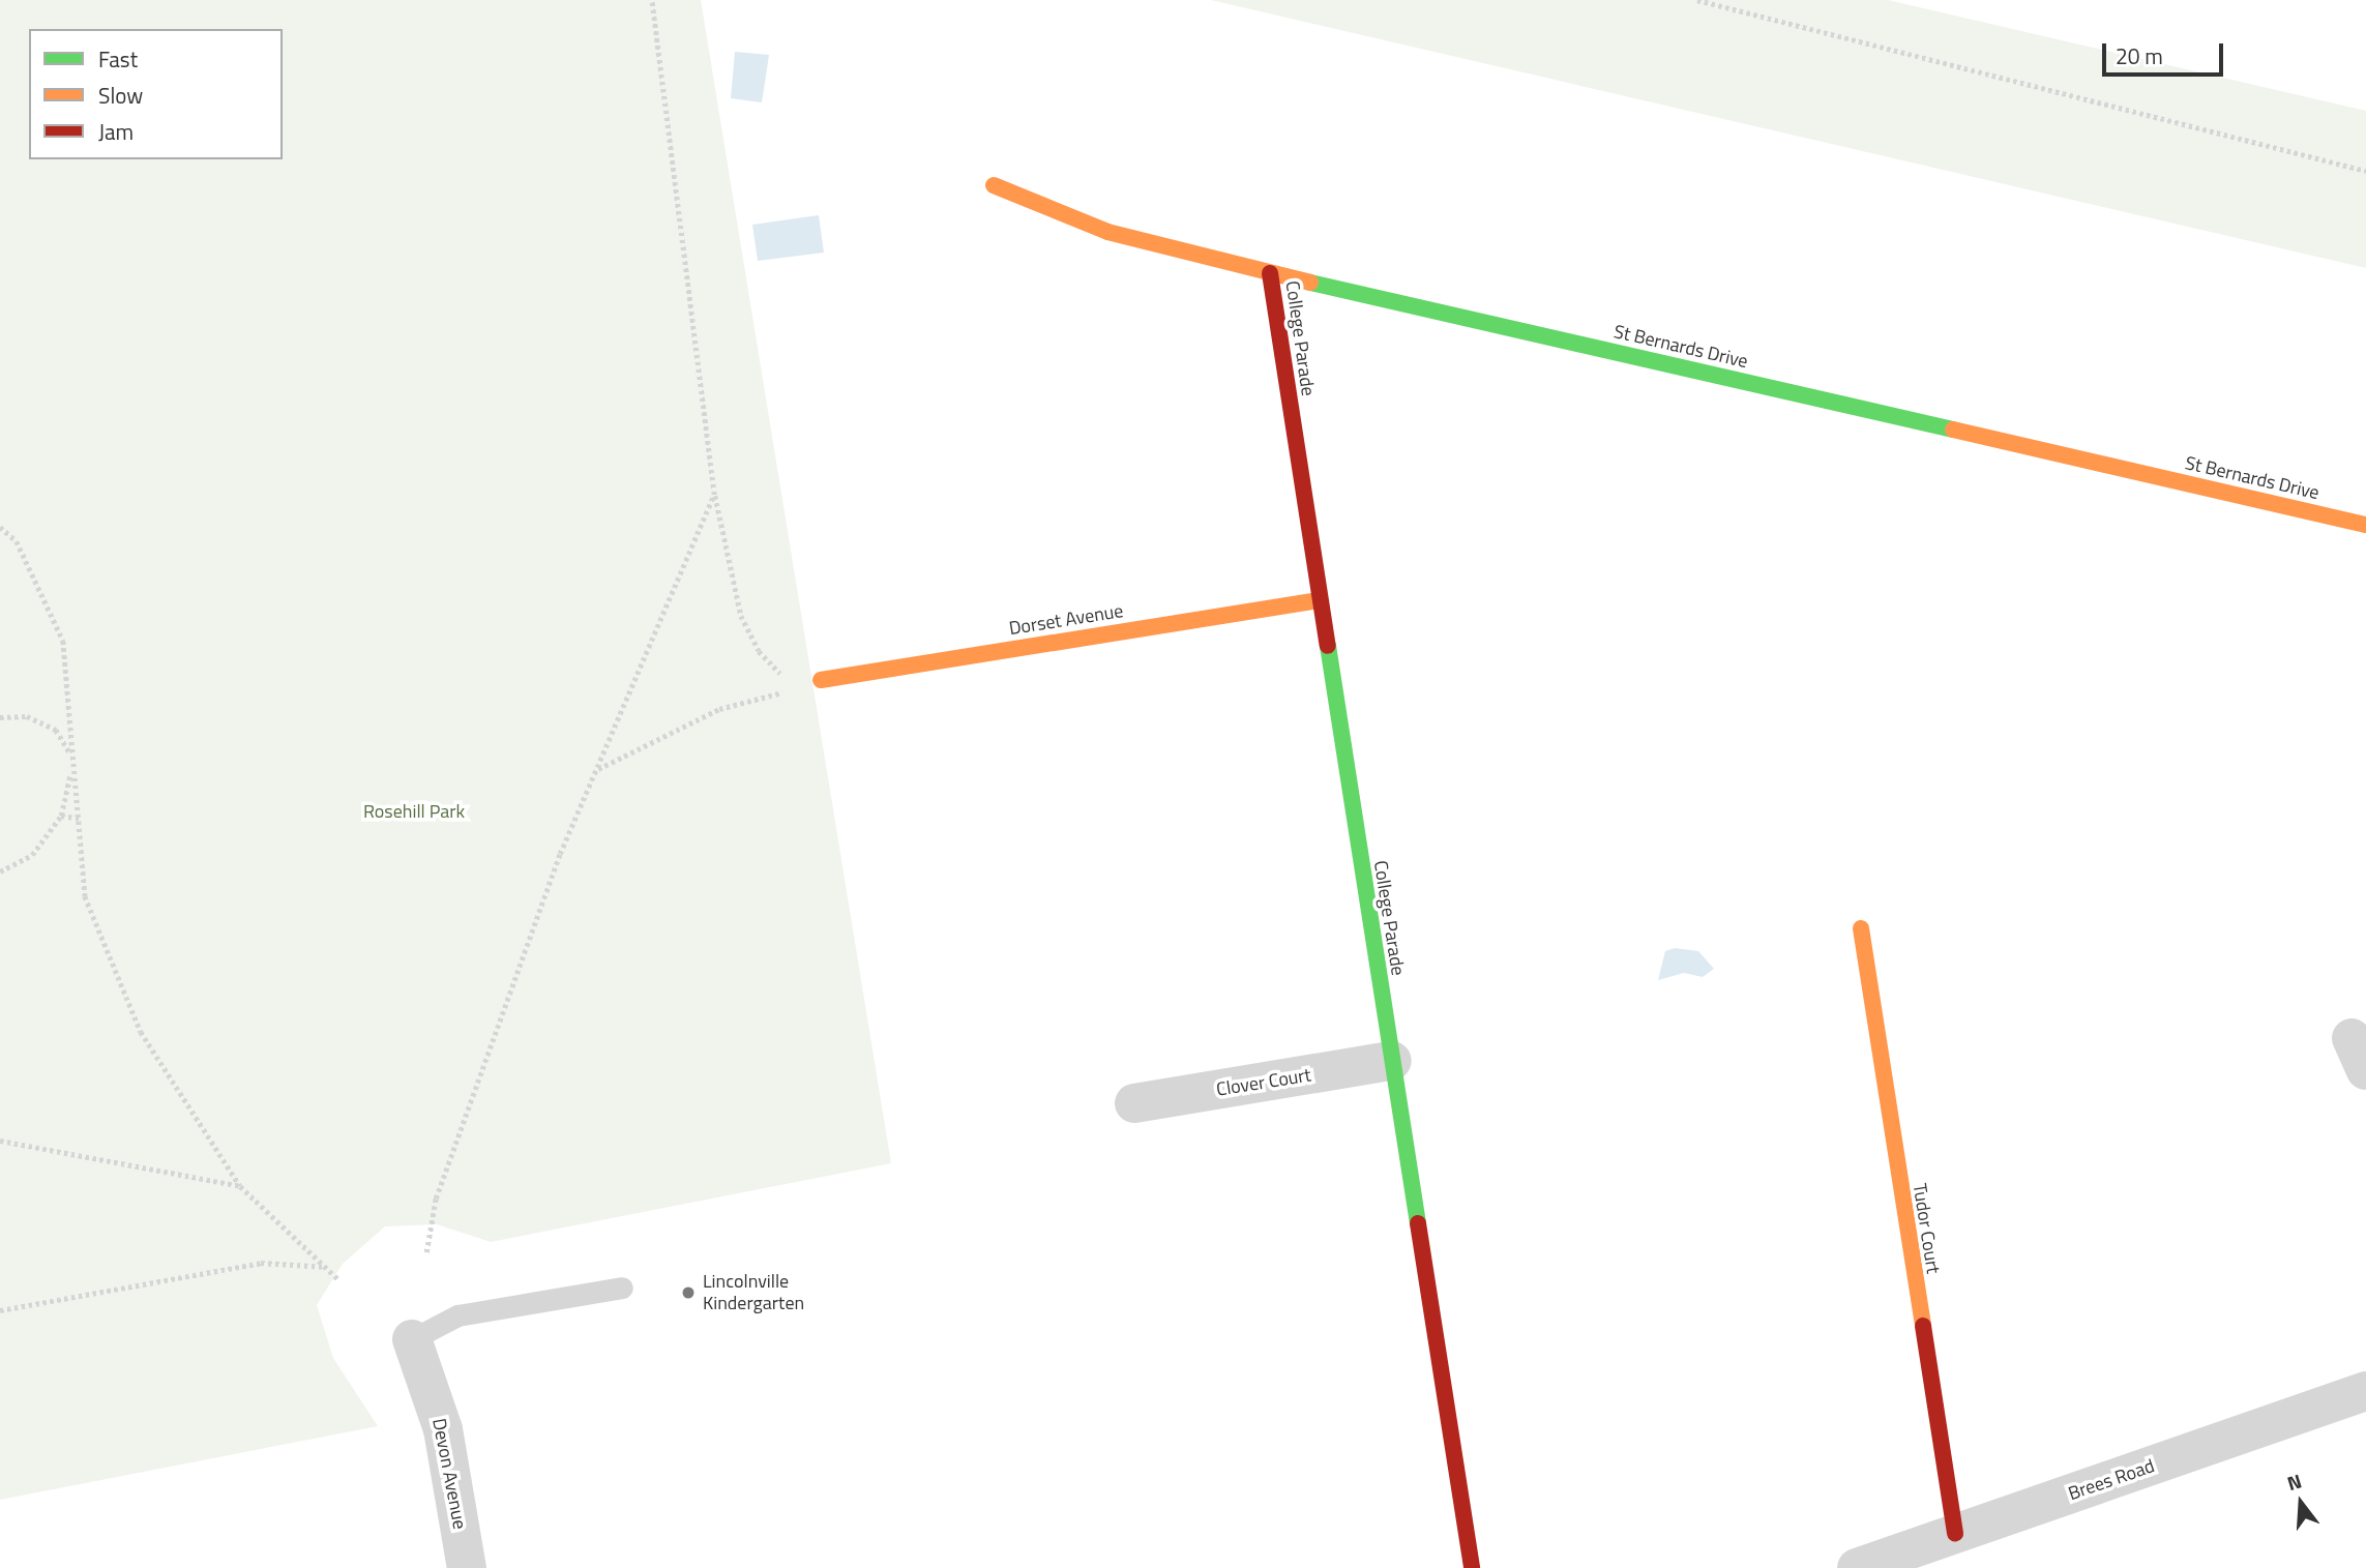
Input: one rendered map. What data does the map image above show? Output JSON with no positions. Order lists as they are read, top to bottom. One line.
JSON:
{"streets":{"street":["College Parade","St Bernards Drive","Dorset Avenue","Clover Court","Tudor Court","Devon Avenue","Brees Road"]},"crossings":[["College Parade","St Bernards Drive"],["College Parade","Dorset Avenue"],["College Parade","Clover Court"],["Tudor Court","Brees Road"]],"parks":["Rosehill Park"],"places":["Lincolnville Kindergarten"],"legend":["Fast","Slow","Jam"],"scale_bar":"20 m","north":"top"}
